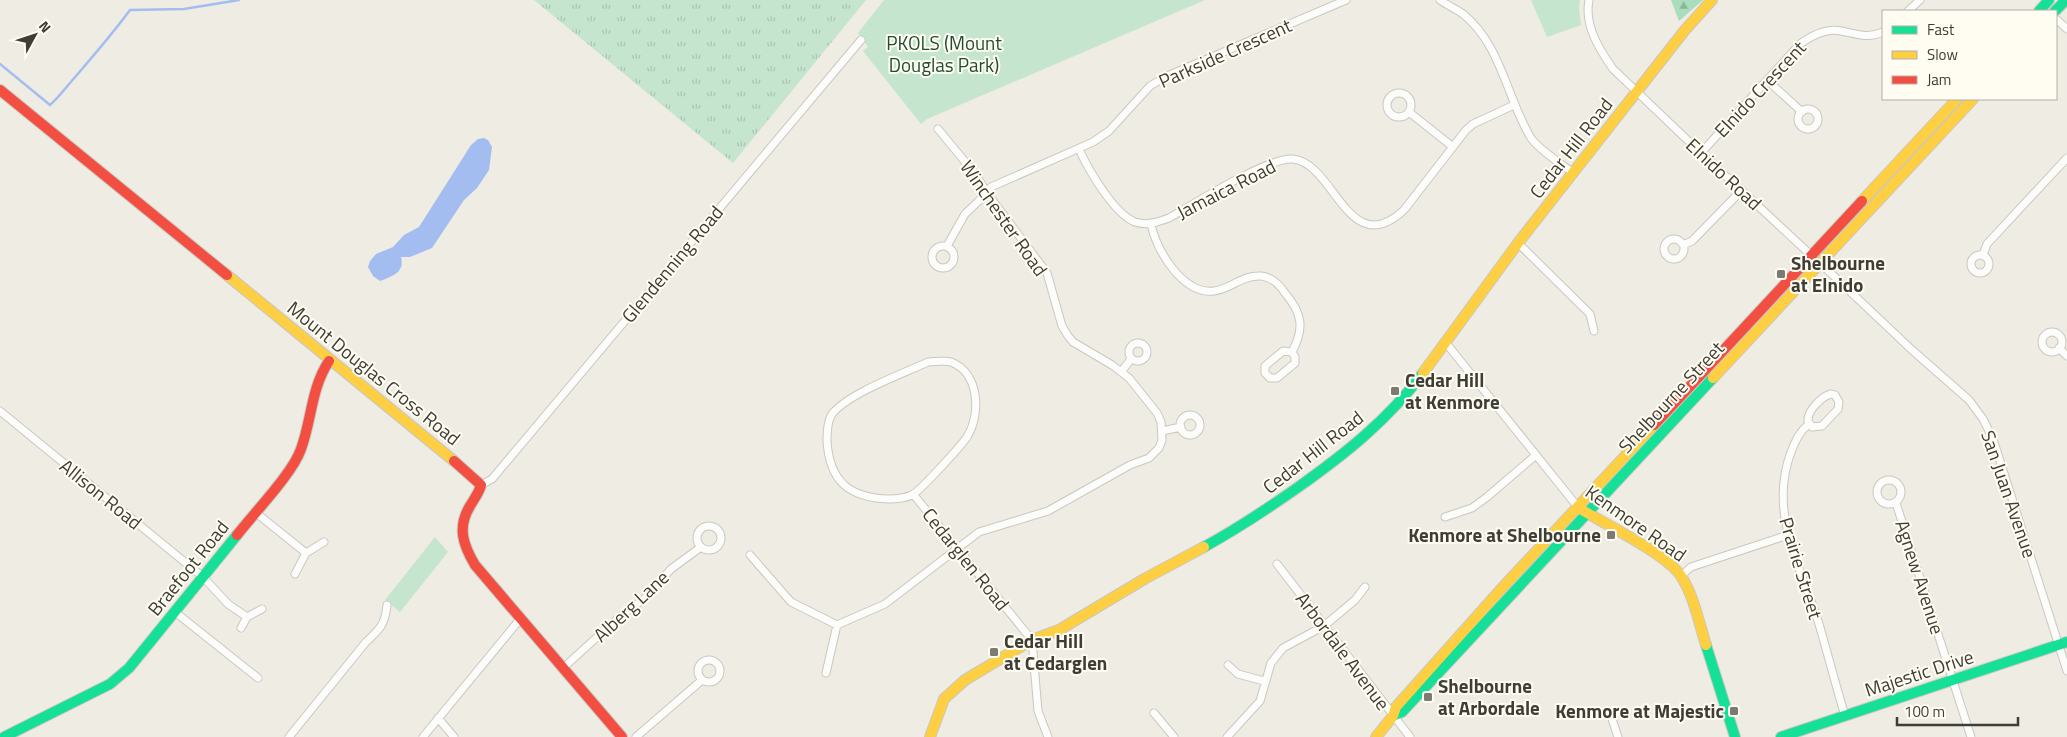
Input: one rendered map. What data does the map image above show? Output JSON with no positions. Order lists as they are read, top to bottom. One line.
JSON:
{"streets":{"street":["Parkside Crescent","Elnido Crescent","Cedar Hill Road","Elnido Road","Jamaica Road","Winchester Road","Glendenning Road","Mount Douglas Cross Road","Shelbourne Street","Allison Road","San Juan Avenue","Kenmore Road","Cedarglen Road","Braefoot Road","Prairie Street","Agnew Avenue","Alberg Lane","Arbordale Avenue","Majestic Drive"]},"crossings":[["Parkside Crescent","Winchester Road"],["Elnido Crescent","Elnido Road"],["Cedar Hill Road","Elnido Road"],["Cedar Hill Road","Kenmore Road"],["Cedar Hill Road","Cedarglen Road"],["Elnido Road","Shelbourne Street"],["Glendenning Road","Mount Douglas Cross Road"],["Mount Douglas Cross Road","Braefoot Road"],["Shelbourne Street","San Juan Avenue"],["Shelbourne Street","Kenmore Road"],["Shelbourne Street","Arbordale Avenue"],["Allison Road","Braefoot Road"],["San Juan Avenue","Majestic Drive"],["Prairie Street","Majestic Drive"],["Agnew Avenue","Majestic Drive"]],"parks":["PKOLS (Mount Douglas Park)"],"places":{"transit":["Shelbourne at Elnido","Cedar Hill at Kenmore","Kenmore at Shelbourne","Cedar Hill at Cedarglen","Shelbourne at Arbordale","Kenmore at Majestic"]},"legend":["Fast","Slow","Jam"],"scale_bar":"100 m","north":"top right"}
